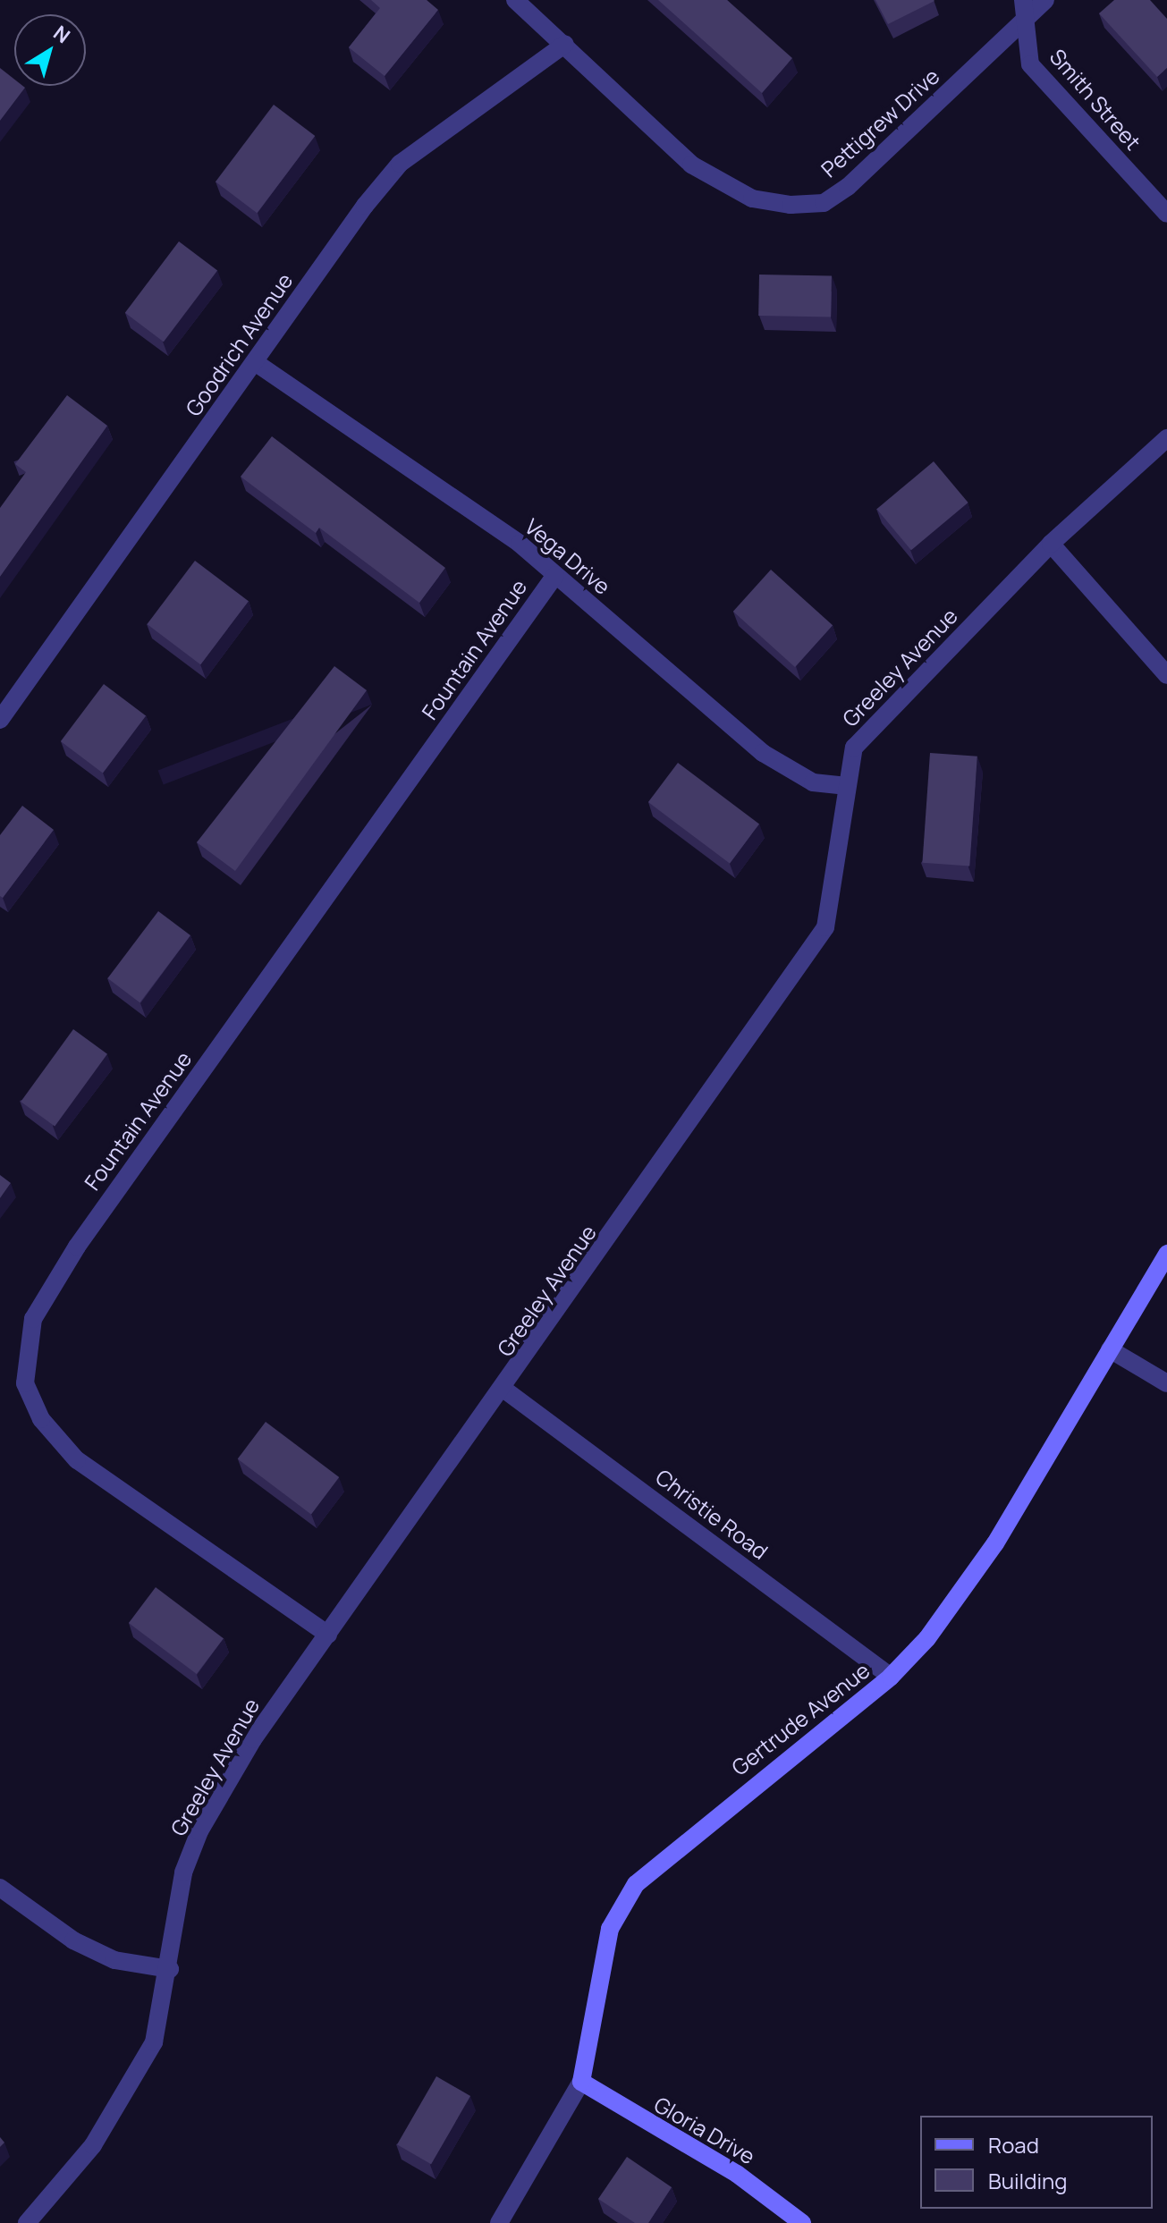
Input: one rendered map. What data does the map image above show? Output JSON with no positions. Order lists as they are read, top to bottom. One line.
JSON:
{"streets":{"street":["Smith Street","Pettigrew Drive","Goodrich Avenue","Vega Drive","Fountain Avenue","Greeley Avenue","Christie Road","Gertrude Avenue","Gloria Drive"]},"crossings":[["Smith Street","Pettigrew Drive"],["Pettigrew Drive","Goodrich Avenue"],["Goodrich Avenue","Vega Drive"],["Vega Drive","Fountain Avenue"],["Vega Drive","Greeley Avenue"],["Fountain Avenue","Greeley Avenue"],["Greeley Avenue","Christie Road"],["Christie Road","Gertrude Avenue"],["Gertrude Avenue","Gloria Drive"]],"legend":["Road","Building"],"north":"top right"}
